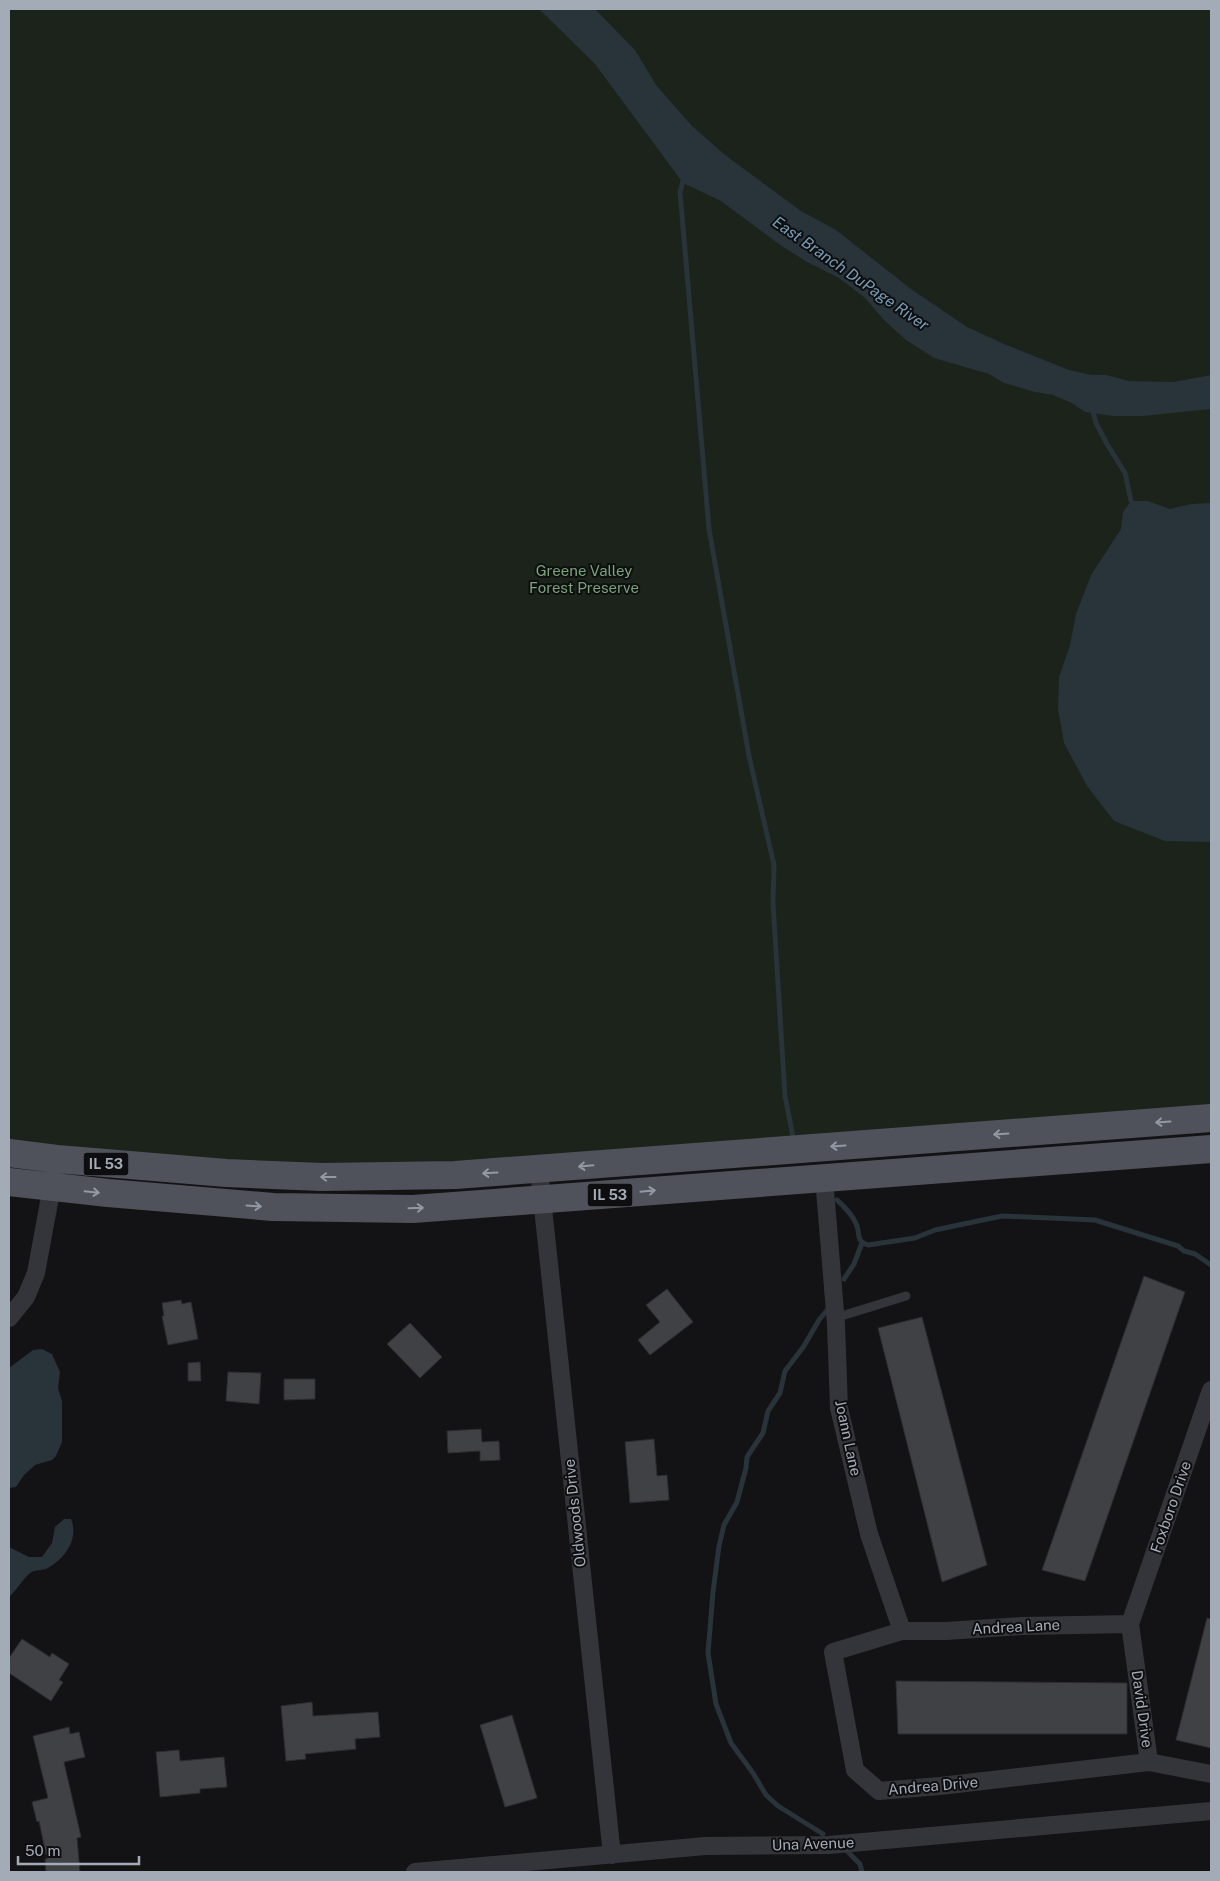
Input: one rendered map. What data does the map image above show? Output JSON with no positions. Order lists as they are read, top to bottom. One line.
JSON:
{"streets":{"main road":["IL 53"],"street":["Joann Lane","Foxboro Drive","Oldwoods Drive","Andrea Lane","David Drive","Andrea Drive","Una Avenue"]},"crossings":[["IL 53","Joann Lane"],["IL 53","Oldwoods Drive"],["Joann Lane","Andrea Lane"],["Joann Lane","Andrea Drive"],["Foxboro Drive","Andrea Lane"],["Foxboro Drive","David Drive"],["Oldwoods Drive","Una Avenue"],["Andrea Lane","David Drive"],["Andrea Lane","Andrea Drive"],["David Drive","Andrea Drive"]],"water":["East Branch DuPage River"],"parks":["Greene Valley Forest Preserve"],"scale_bar":"50 m"}
